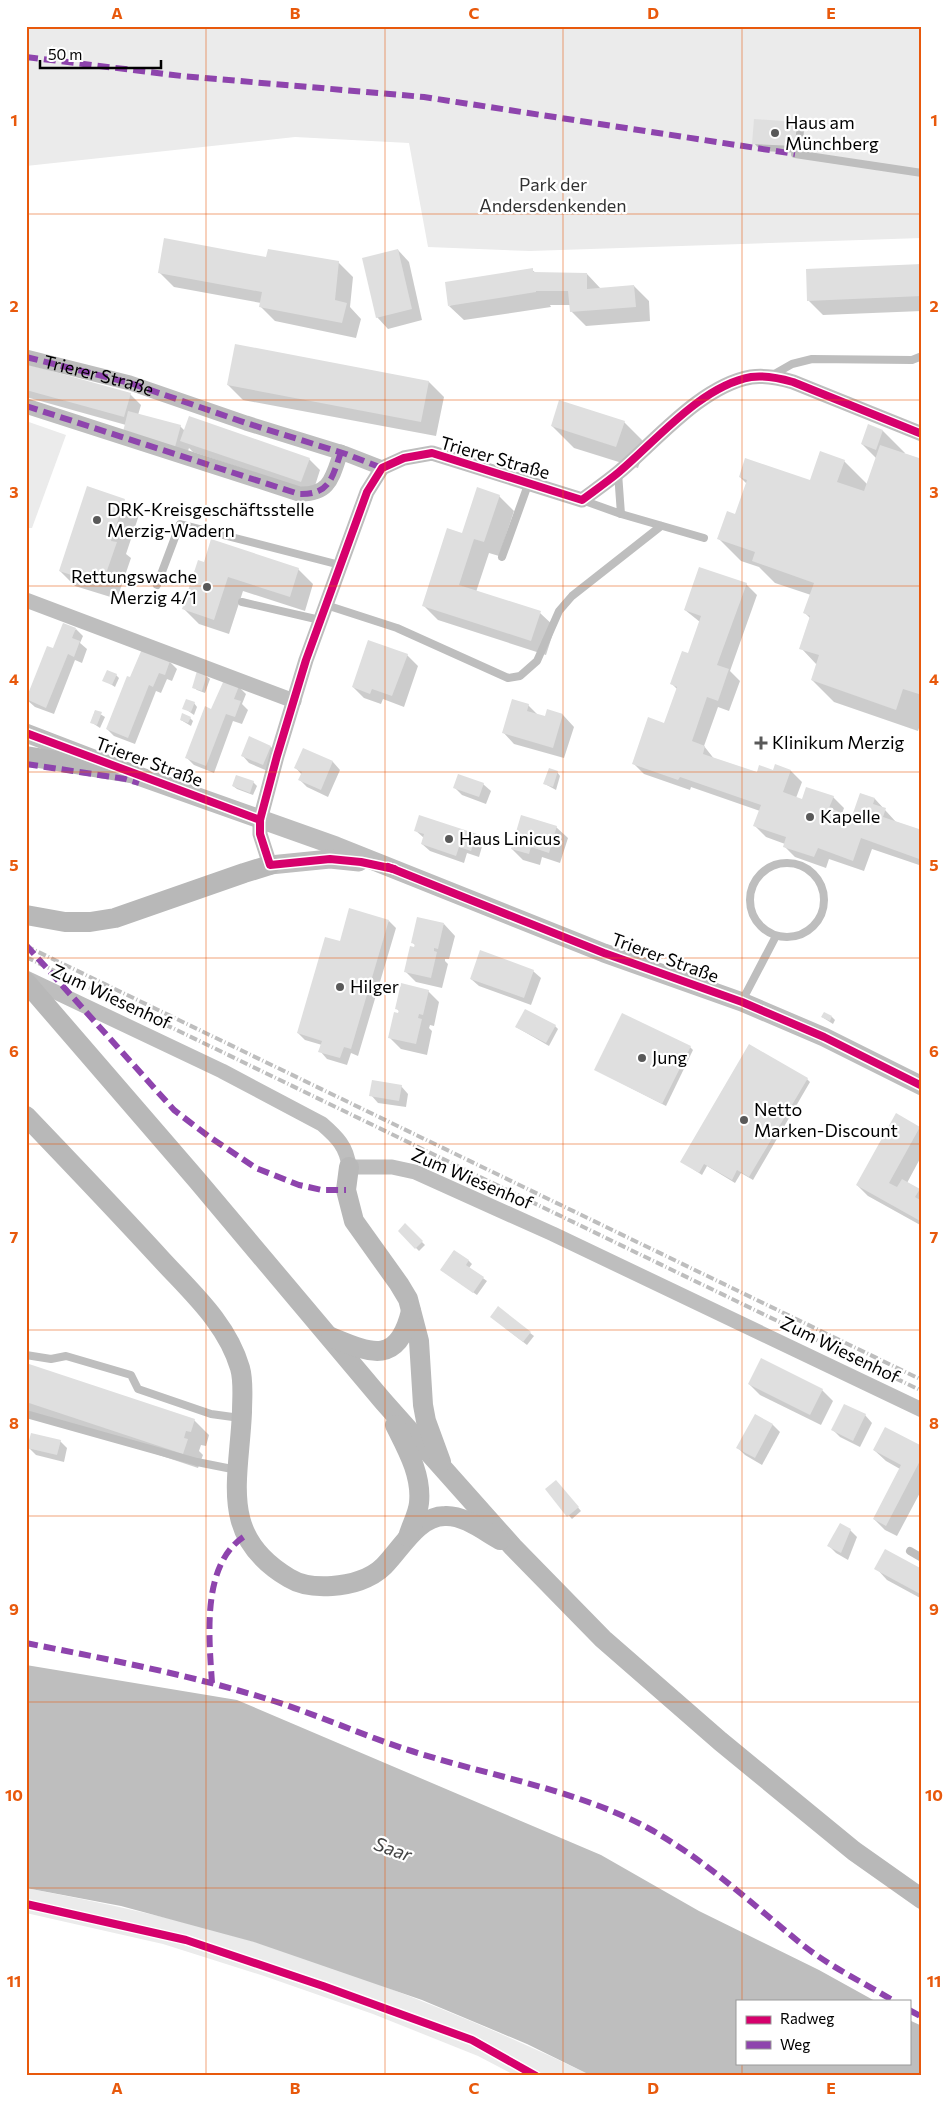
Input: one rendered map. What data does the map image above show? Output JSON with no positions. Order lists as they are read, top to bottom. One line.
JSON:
{"streets":{"street":["Trierer Straße","Zum Wiesenhof"]},"water":["Saar"],"parks":["Park der Andersdenkenden"],"places":{"other":["Haus am Münchberg","DRK-Kreisgeschäftsstelle Merzig-Wadern","Rettungswache Merzig 4/1","Kapelle","Haus Linicus","Hilger","Jung","Netto Marken-Discount"],"health":["Klinikum Merzig"]},"legend":["Radweg","Weg"],"scale_bar":"50 m","grid":{"columns":["A","B","C","D","E"],"rows":["1","2","3","4","5","6","7","8","9","10","11"]}}
